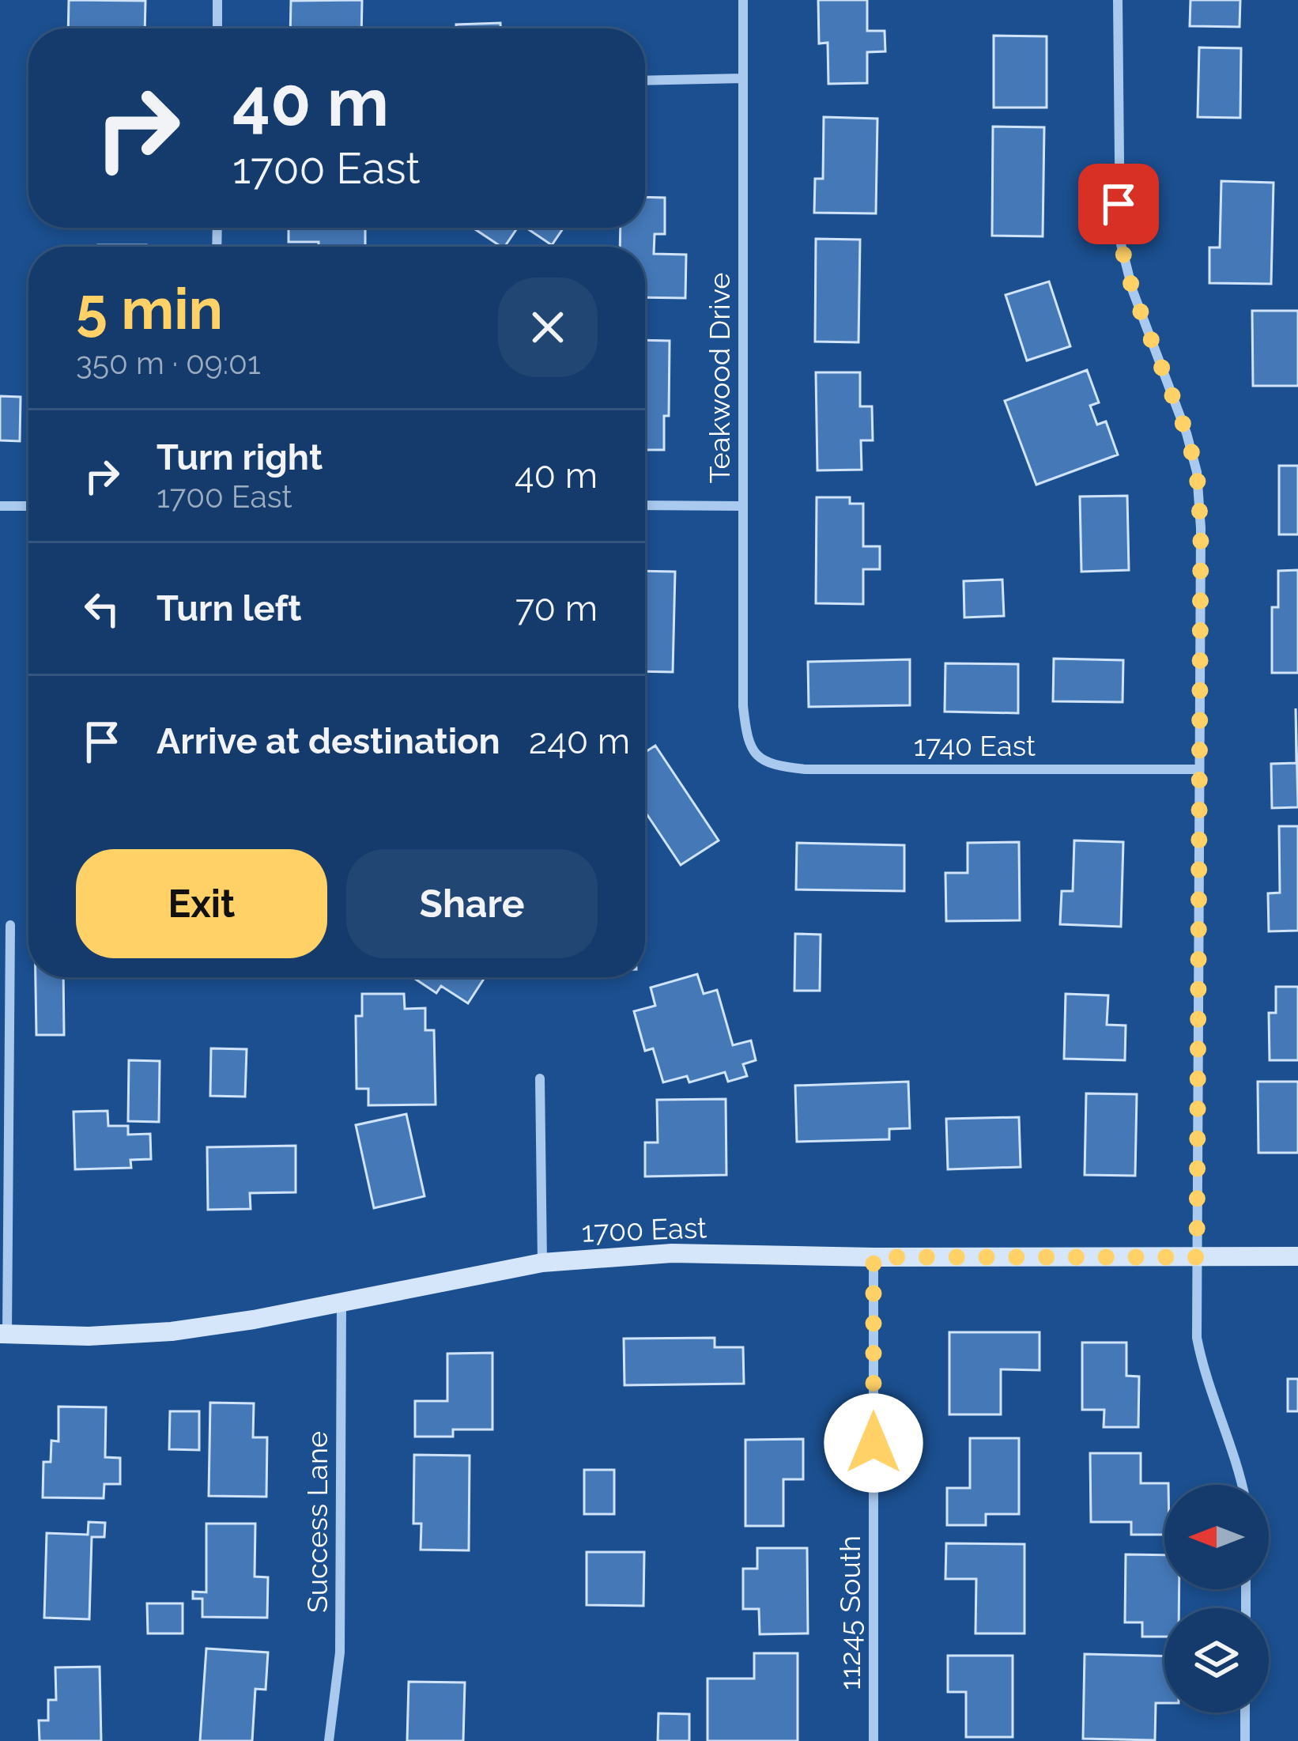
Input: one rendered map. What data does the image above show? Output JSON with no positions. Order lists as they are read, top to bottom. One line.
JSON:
{"streets":{"main road":["1700 East"],"street":["Teakwood Drive","1740 East","Success Lane","11245 South"]},"crossings":[["Teakwood Drive","1740 East"],["1700 East","Success Lane"],["1700 East","11245 South"]],"north":"left","page":{"turn":["40 m","1700 East"],"heading":["5 min","350 m · 09:01"],"list":[{"name":"Turn right","note":"1700 East","value":"40 m"},{"name":"Turn left","value":"70 m"},{"name":"Arrive at destination","value":"240 m"}],"buttons":["Exit","Share"]}}
